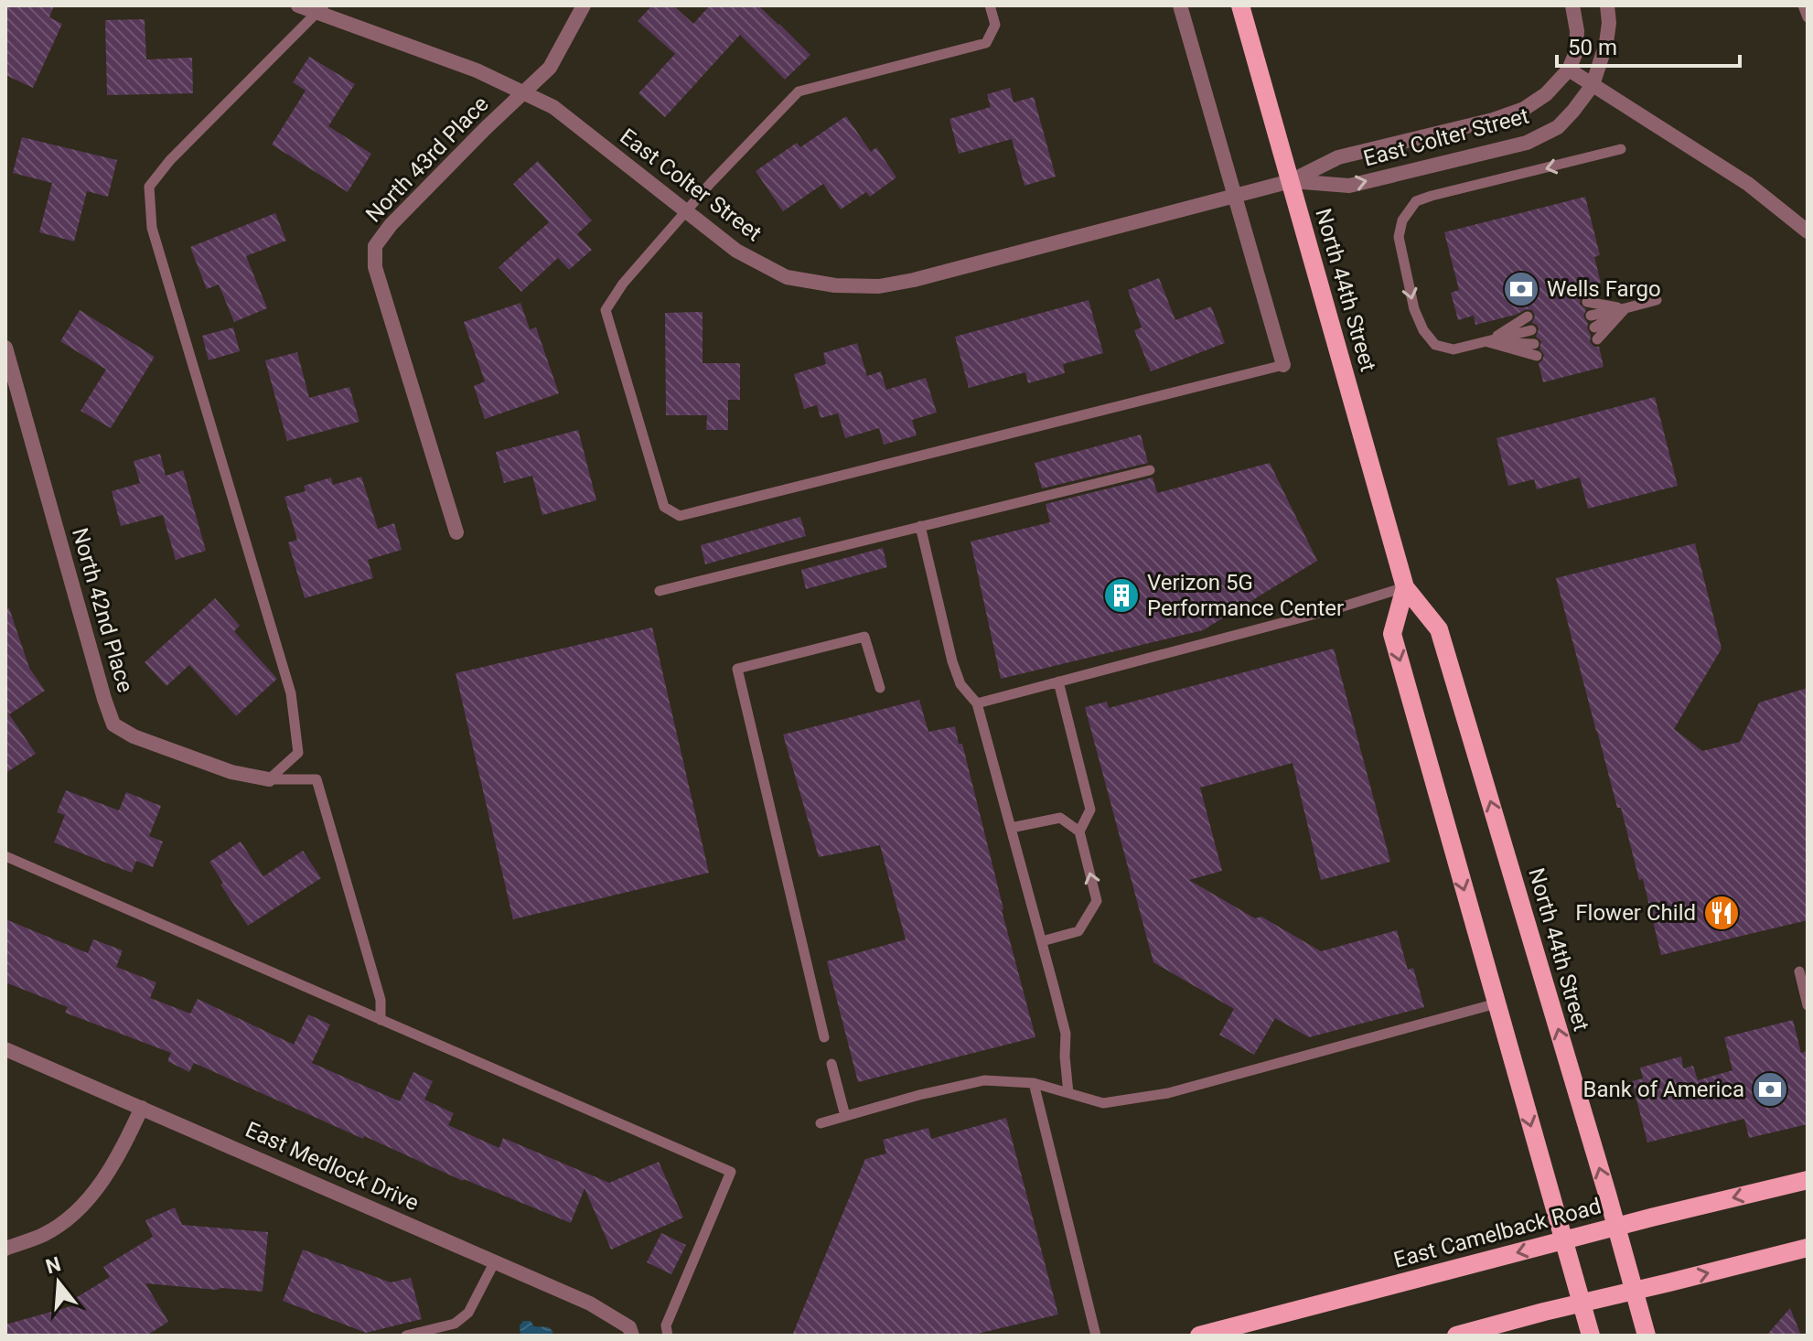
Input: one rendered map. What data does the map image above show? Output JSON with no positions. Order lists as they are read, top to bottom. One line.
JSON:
{"streets":{"main road":["North 44th Street","East Camelback Road"],"street":["East Colter Street","North 43rd Place","North 42nd Place","East Medlock Drive"]},"crossings":[["East Colter Street","North 43rd Place"],["East Colter Street","North 44th Street"],["North 44th Street","East Camelback Road"]],"places":{"bank":["Wells Fargo","Bank of America"],"building":["Verizon 5G Performance Center"],"restaurant":["Flower Child"]},"scale_bar":"50 m","north":"top"}
